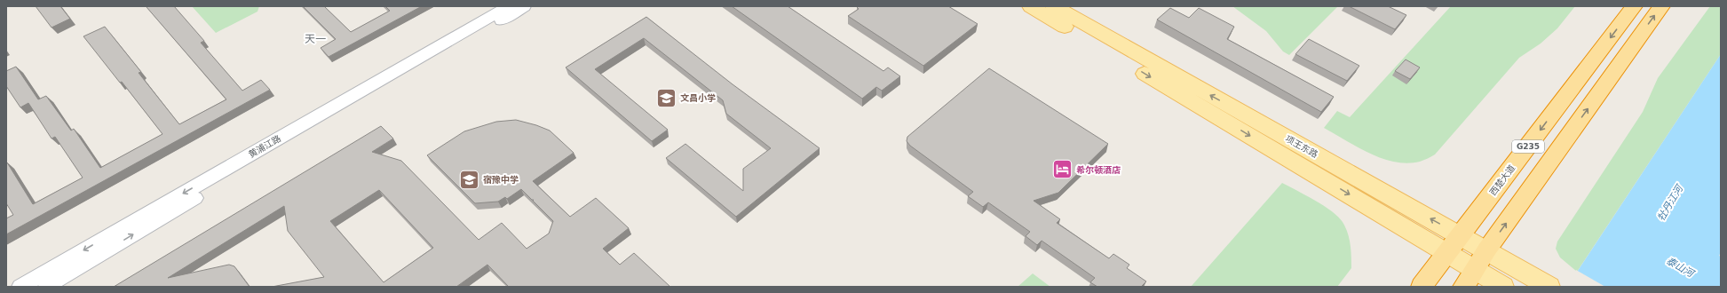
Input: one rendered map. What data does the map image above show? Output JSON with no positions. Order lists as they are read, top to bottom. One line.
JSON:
{"streets":{"highway":["G235","西楚大道"],"main road":["项王东路"],"street":["黄浦江路"]},"crossings":[["项王东路","G235"],["项王东路","西楚大道"]],"districts":["天一"],"water":["牡丹江河","泰山河"],"places":{"school or university":["文昌小学","宿豫中学"],"hotel":["希尔顿酒店"]}}
